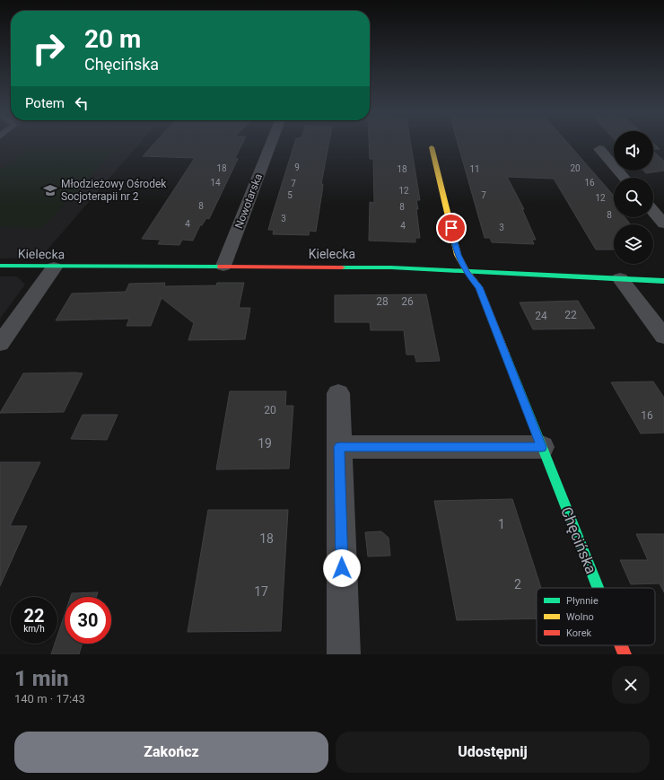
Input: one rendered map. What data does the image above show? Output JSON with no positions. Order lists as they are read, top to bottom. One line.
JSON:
{"streets":{"street":["Nowotarska","Kielecka","Chęcińska"]},"crossings":[["Nowotarska","Kielecka"],["Kielecka","Chęcińska"]],"places":{"school or university":["Młodzieżowy Ośrodek Socjoterapii nr 2"]},"house_numbers":["9","18","20","18","11","14","16","7","12","5","7","12","8","8","8","3","4","4","3","28","26","22","24","20","16","19","1","18","2","17"],"legend":["Płynnie","Wolno","Korek"],"page":{"turn":["20 m","Chęcińska"],"then":"Potem","speed":"22 km/h","limit":"30","heading":["1 min","140 m · 17:43"],"buttons":["Zakończ","Udostępnij"]}}
